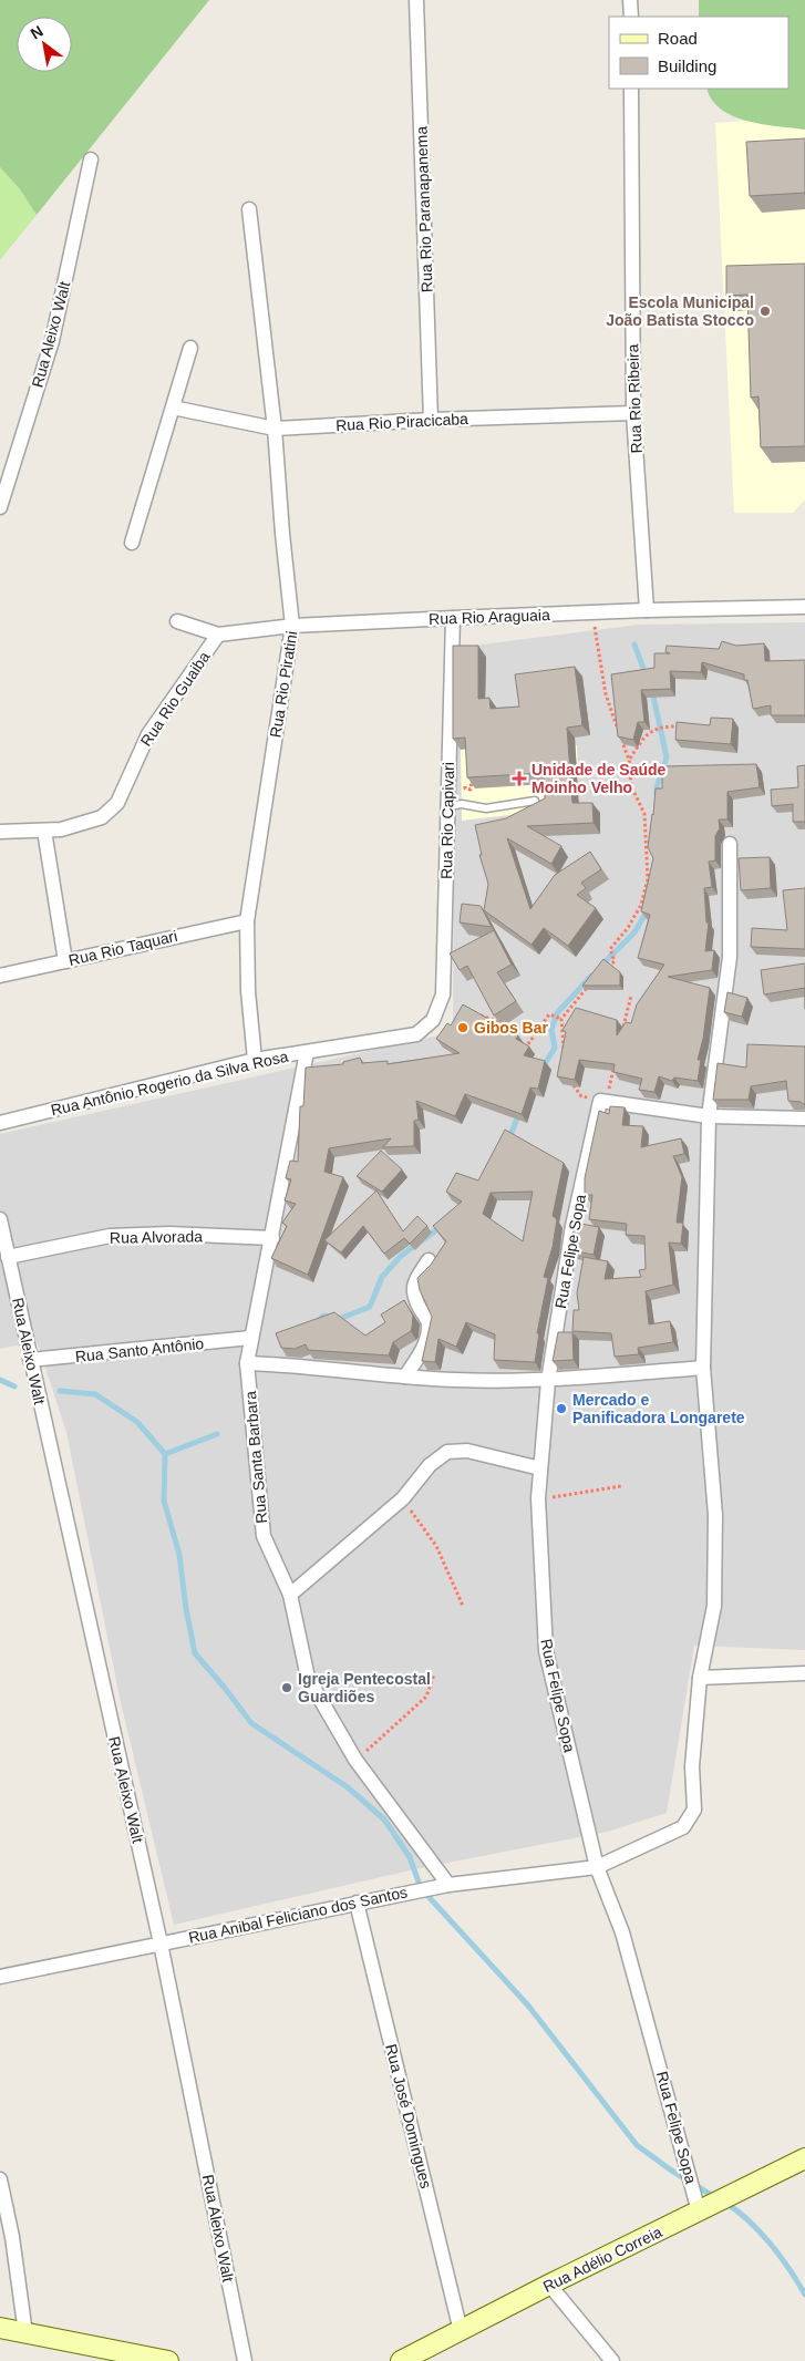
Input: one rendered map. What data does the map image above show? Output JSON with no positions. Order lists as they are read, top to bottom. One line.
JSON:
{"streets":{"main road":["Rua Adélio Correia"],"street":["Rua Rio Paranapanema","Rua Aleixo Walt","Rua Rio Ribeira","Rua Rio Piracicaba","Rua Rio Araguaia","Rua Rio Piratini","Rua Rio Guaiba","Rua Rio Capivari","Rua Rio Taquari","Rua Antônio Rogerio da Silva Rosa","Rua Alvorada","Rua Felipe Sopa","Rua Santo Antônio","Rua Santa Barbara","Rua Anibal Feliciano dos Santos","Rua José Domingues"]},"crossings":[["Rua Rio Paranapanema","Rua Rio Piracicaba"],["Rua Aleixo Walt","Rua Alvorada"],["Rua Aleixo Walt","Rua Santo Antônio"],["Rua Aleixo Walt","Rua Anibal Feliciano dos Santos"],["Rua Rio Ribeira","Rua Rio Piracicaba"],["Rua Rio Ribeira","Rua Rio Araguaia"],["Rua Rio Piracicaba","Rua Rio Piratini"],["Rua Rio Araguaia","Rua Rio Piratini"],["Rua Rio Araguaia","Rua Rio Guaiba"],["Rua Rio Araguaia","Rua Rio Capivari"],["Rua Rio Piratini","Rua Rio Taquari"],["Rua Rio Piratini","Rua Antônio Rogerio da Silva Rosa"],["Rua Rio Capivari","Rua Antônio Rogerio da Silva Rosa"],["Rua Antônio Rogerio da Silva Rosa","Rua Santa Barbara"],["Rua Alvorada","Rua Santa Barbara"],["Rua Felipe Sopa","Rua Anibal Feliciano dos Santos"],["Rua Felipe Sopa","Rua Adélio Correia"],["Rua Santo Antônio","Rua Santa Barbara"],["Rua Santa Barbara","Rua Anibal Feliciano dos Santos"],["Rua Anibal Feliciano dos Santos","Rua José Domingues"],["Rua José Domingues","Rua Adélio Correia"]],"places":{"other":["Escola Municipal João Batista Stocco","Gibos Bar","Mercado e Panificadora Longarete","Igreja Pentecostal Guardiões"],"health":["Unidade de Saúde Moinho Velho"]},"legend":["Road","Building"],"north":"top left"}
